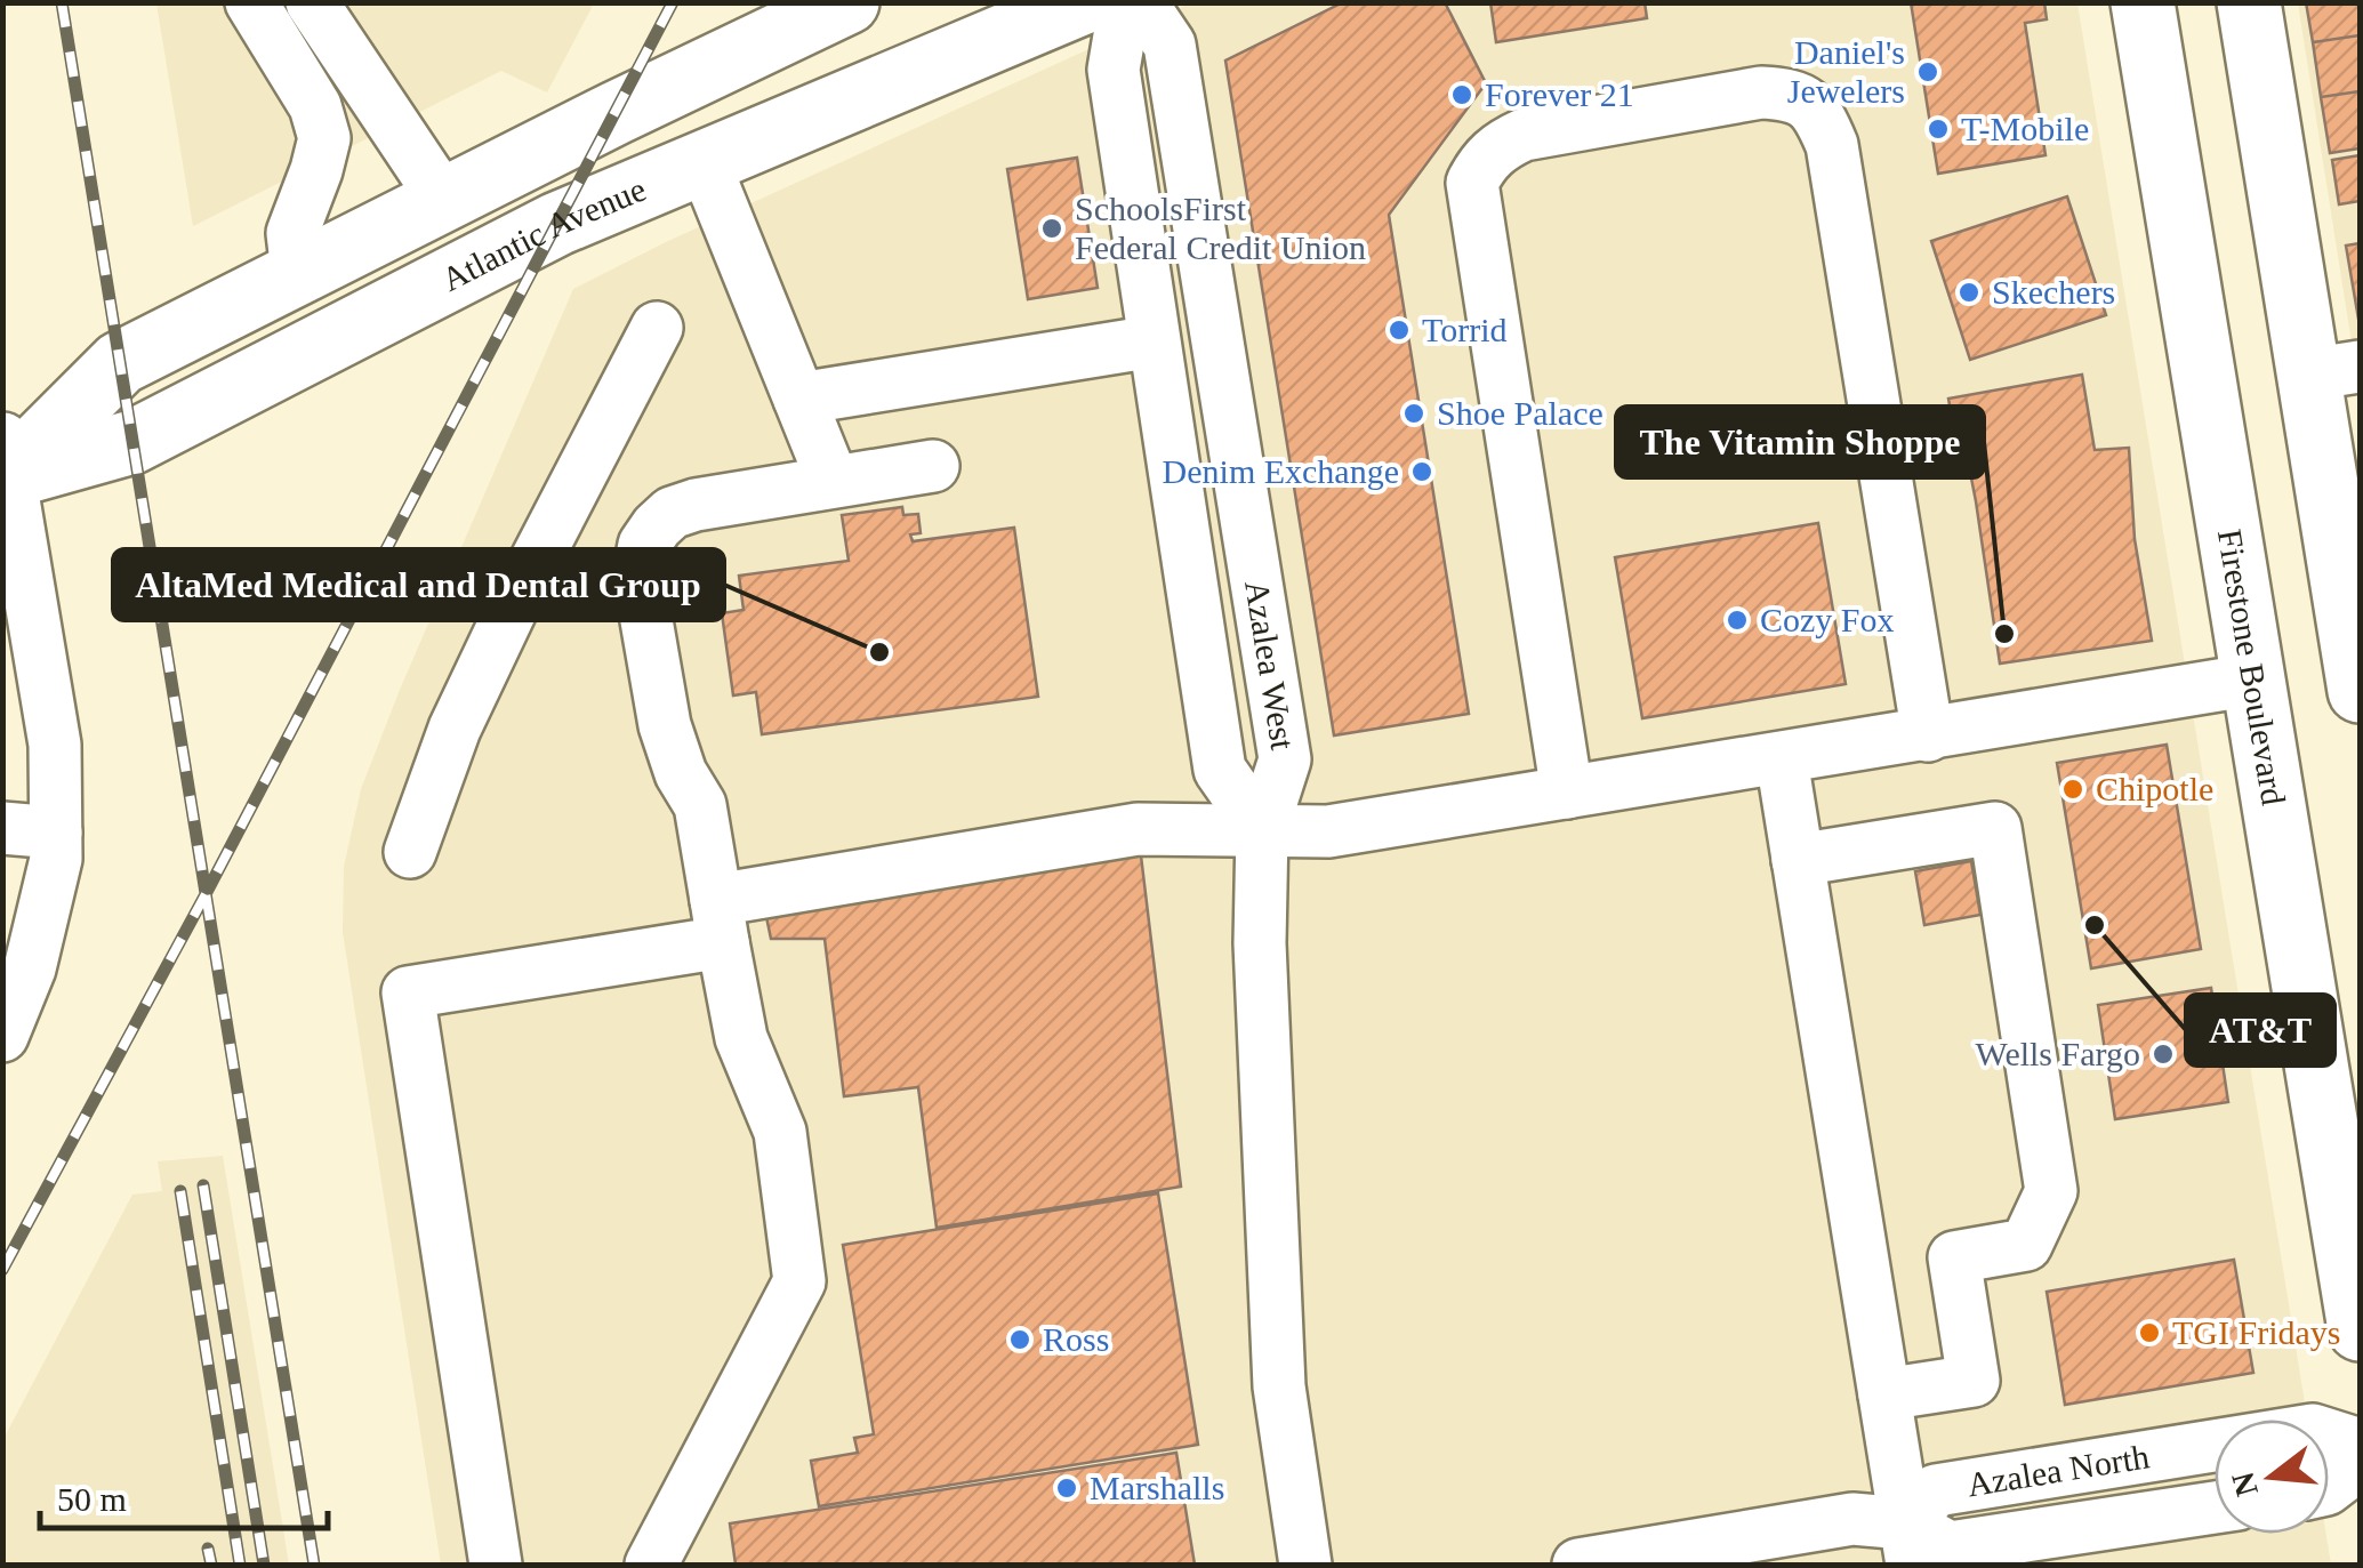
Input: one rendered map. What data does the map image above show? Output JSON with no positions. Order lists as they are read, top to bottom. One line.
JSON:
{"streets":{"main road":["Atlantic Avenue","Firestone Boulevard"],"street":["Azalea West","Azalea North"]},"places":["Daniel's Jewelers","Forever 21","T-Mobile","SchoolsFirst Federal Credit Union","Skechers","Torrid","Shoe Palace","Denim Exchange","Cozy Fox","The Vitamin Shoppe","AltaMed Medical and Dental Group","Chipotle","AT&T","Wells Fargo","TGI Fridays","Ross","Marshalls"],"scale_bar":"50 m","north":"left"}
